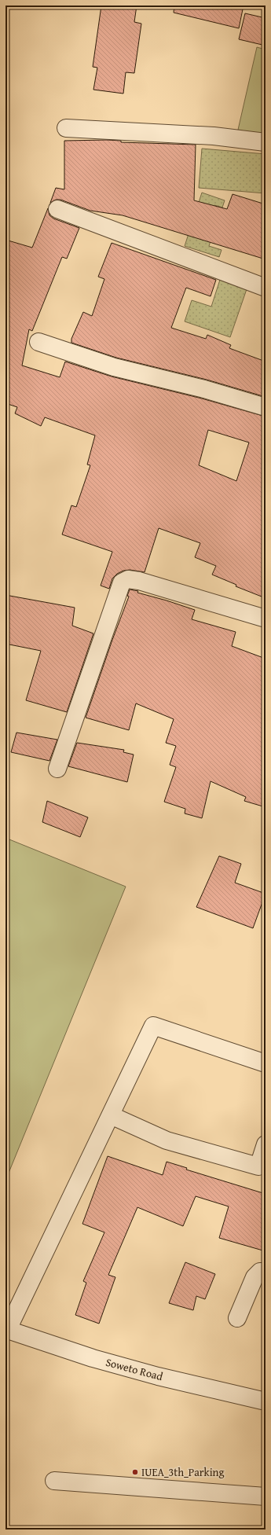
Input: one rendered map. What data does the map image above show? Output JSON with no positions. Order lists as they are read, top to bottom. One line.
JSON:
{"streets":{"street":["Soweto Road"]},"places":["IUEA_3th_Parking"]}
